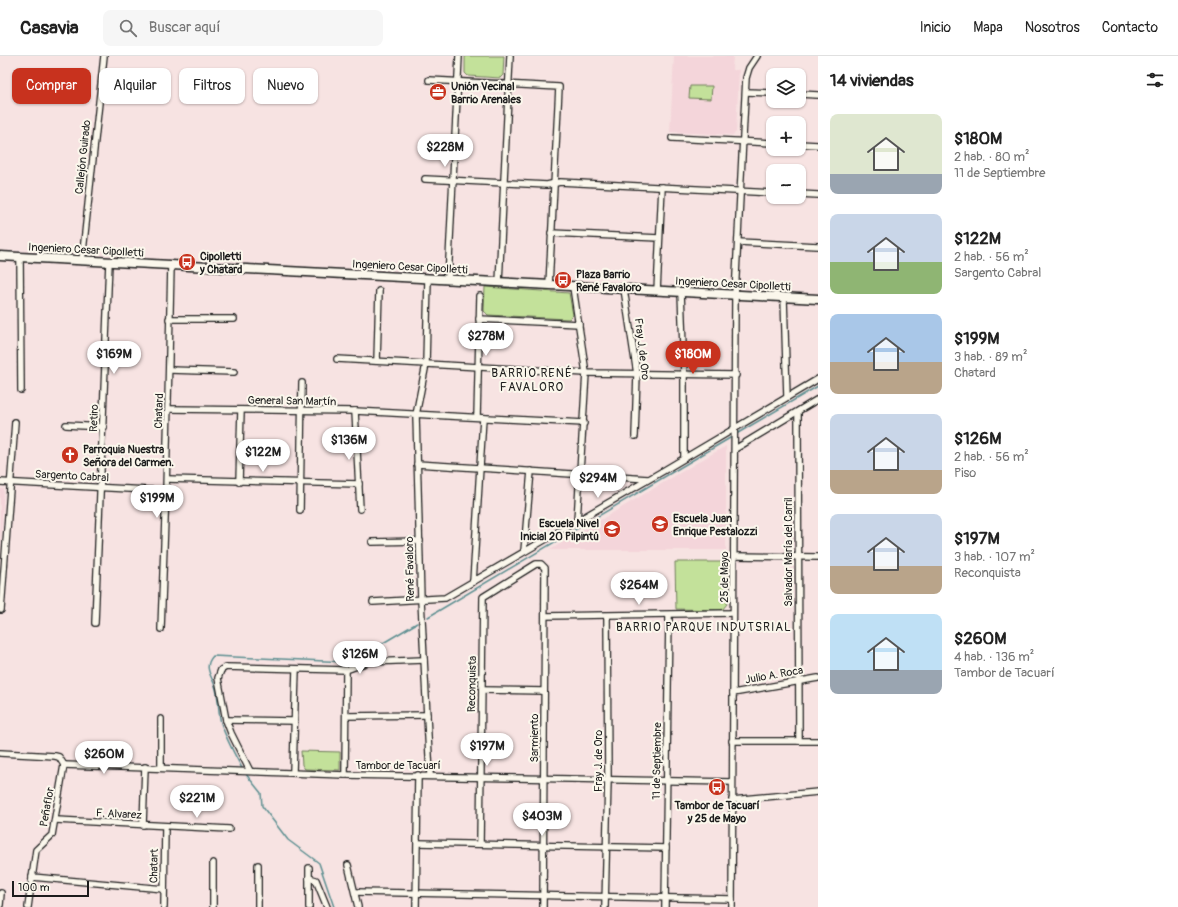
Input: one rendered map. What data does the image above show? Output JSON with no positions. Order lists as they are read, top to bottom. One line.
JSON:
{"streets":{"street":["Callejón Guirado","Ingeniero Cesar Cipolletti","Fray J. de Oro","General San Martín","Chatard","Retiro","Sargento Cabral","Salvador María del Carril","René Favaloro","25 de Mayo","Julio A. Roca","Reconquista","Sarmiento","11 de Septiembre","Tambor de Tacuarí","Peñaflor","F. Alvarez","Chatart"]},"crossings":[["Callejón Guirado","Ingeniero Cesar Cipolletti"],["Ingeniero Cesar Cipolletti","Fray J. de Oro"],["Ingeniero Cesar Cipolletti","Chatard"],["Ingeniero Cesar Cipolletti","Retiro"],["Ingeniero Cesar Cipolletti","René Favaloro"],["Ingeniero Cesar Cipolletti","25 de Mayo"],["Fray J. de Oro","Tambor de Tacuarí"],["General San Martín","Chatard"],["General San Martín","René Favaloro"],["Chatard","Sargento Cabral"],["Retiro","Sargento Cabral"],["Salvador María del Carril","Julio A. Roca"],["René Favaloro","Tambor de Tacuarí"],["25 de Mayo","Julio A. Roca"],["25 de Mayo","Tambor de Tacuarí"],["Reconquista","Sarmiento"],["Reconquista","Tambor de Tacuarí"],["Sarmiento","Tambor de Tacuarí"],["11 de Septiembre","Tambor de Tacuarí"],["Tambor de Tacuarí","Peñaflor"],["Peñaflor","F. Alvarez"],["F. Alvarez","Chatart"]],"districts":["BARRIO RENÉ FAVALORO","BARRIO PARQUE INDUTSRIAL"],"places":{"office":["Unión Vecinal Barrio Arenales"],"bus stop":["Cipolletti y Chatard","Plaza Barrio René Favaloro","Tambor de Tacuarí y 25 de Mayo"],"church":["Parroquia Nuestra Señora del Carmen."],"school or university":["Escuela Juan Enrique Pestalozzi","Escuela Nivel Inicial 20 Pilpintú"]},"scale_bar":"100 m","page":{"header":"Casavia","search":"Buscar aquí","nav":["Inicio","Mapa","Nosotros","Contacto"],"heading":"14 viviendas","map_buttons":["+","−"],"chip":["Comprar","Alquilar","Filtros","Nuevo"],"list":[{"name":"$180M","note":"2 hab. · 80 m² · 11 de Septiembre"},{"name":"$122M","note":"2 hab. · 56 m² · Sargento Cabral"},{"name":"$199M","note":"3 hab. · 89 m² · Chatard"},{"name":"$126M","note":"2 hab. · 56 m² · Piso"},{"name":"$197M","note":"3 hab. · 107 m² · Reconquista"},{"name":"$260M","note":"4 hab. · 136 m² · Tambor de Tacuarí"}],"price":["$228M","$278M","$169M","$180M","$136M","$122M","$294M","$199M","$264M","$126M","$197M","$260M","$221M","$403M"],"scale":"100 m"}}
